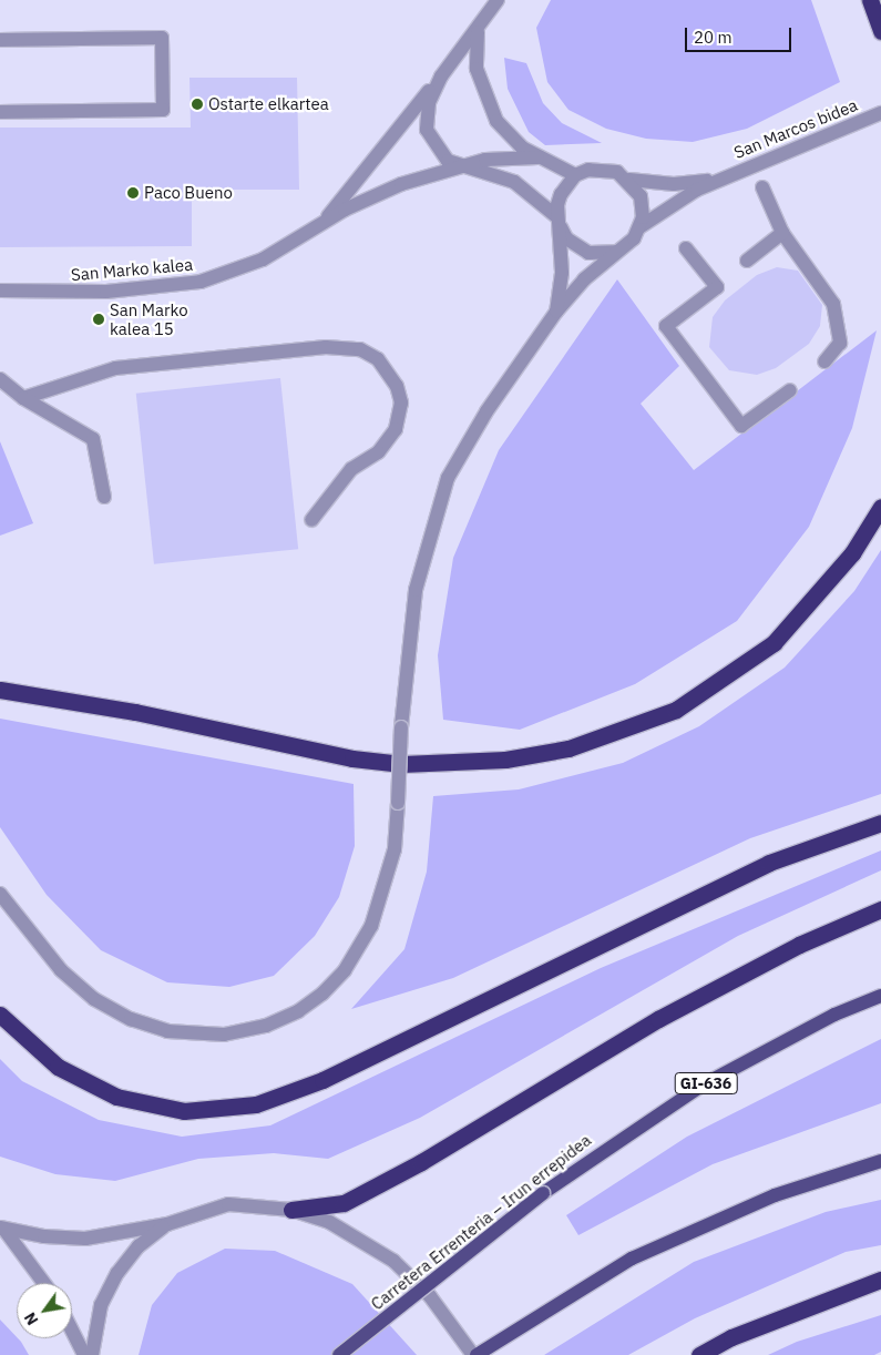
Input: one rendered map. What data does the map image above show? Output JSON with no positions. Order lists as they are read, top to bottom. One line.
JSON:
{"streets":{"main road":["GI-636","Carretera Errenteria – Irun errepidea"],"street":["San Marcos bidea","San Marko kalea"]},"places":["Ostarte elkartea","Paco Bueno","San Marko kalea 15"],"scale_bar":"20 m","north":"bottom left"}
